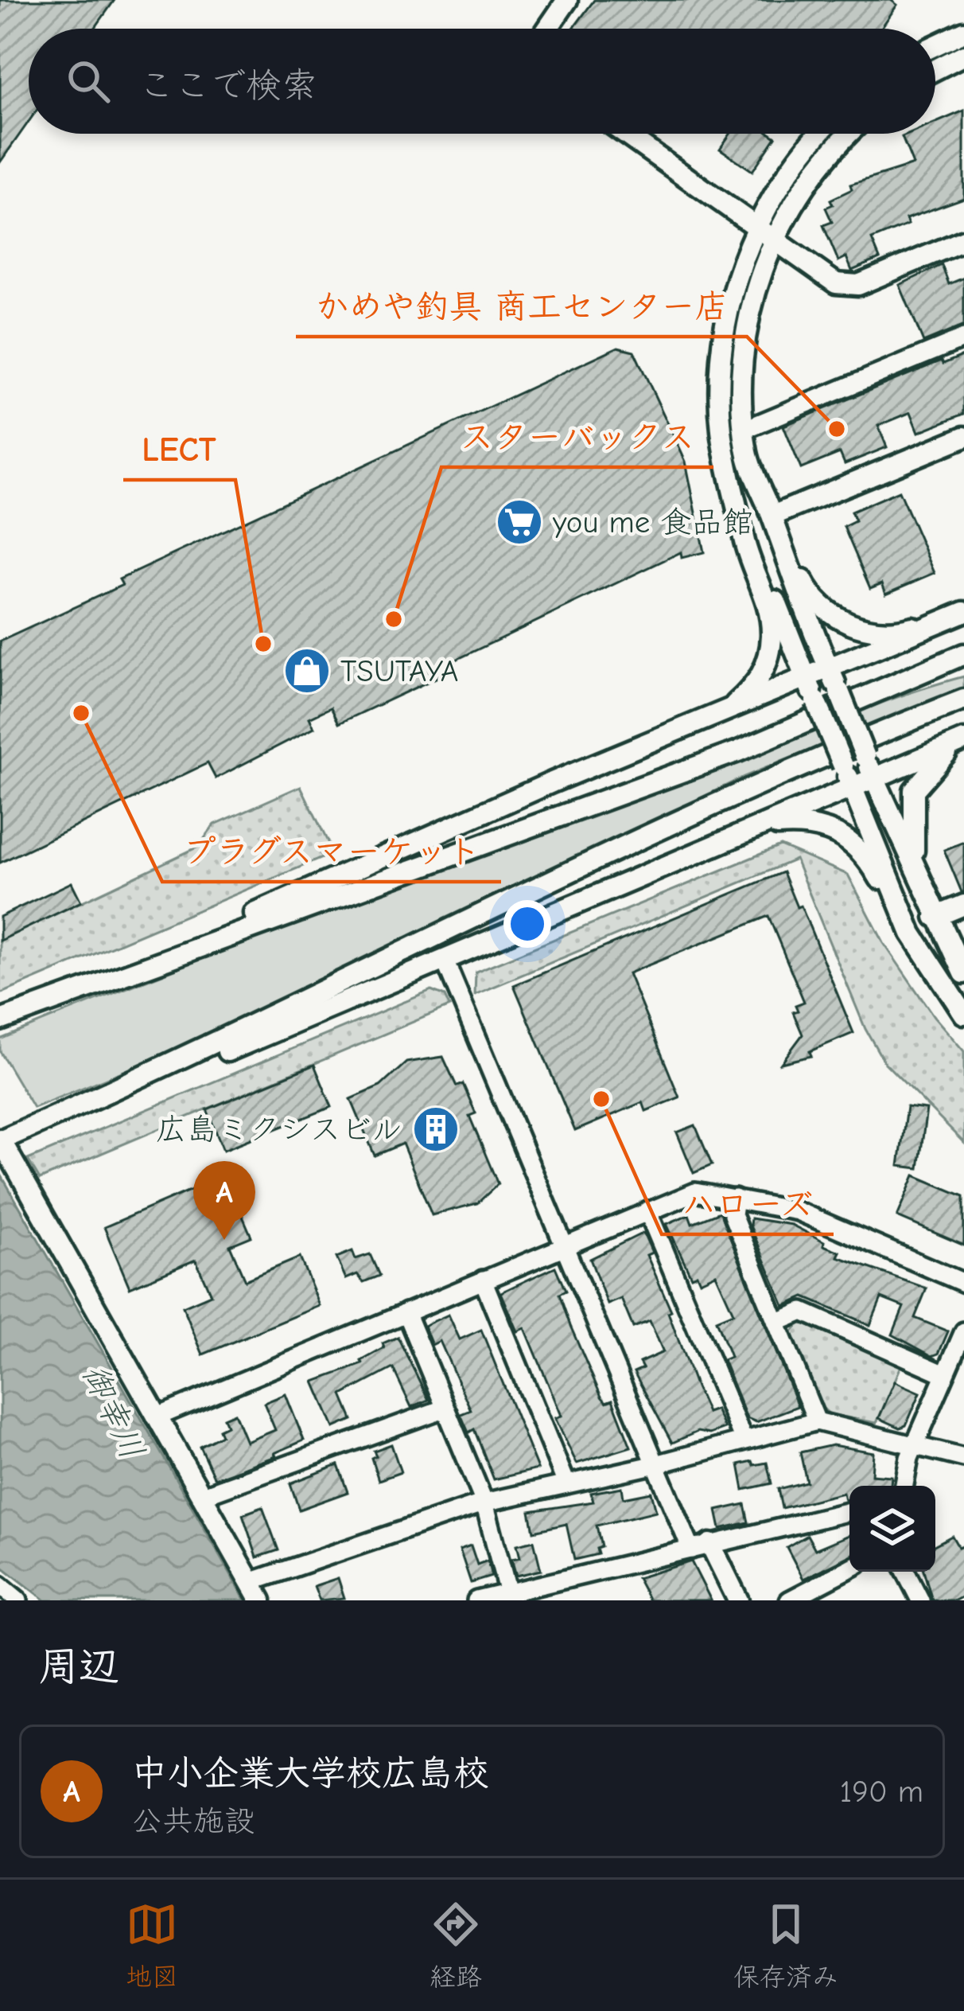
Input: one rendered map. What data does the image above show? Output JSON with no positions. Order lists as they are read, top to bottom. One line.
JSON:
{"water":["御幸川"],"places":{"other":["かめや釣具 商工センター店","スターバックス","LECT","プラグスマーケット","ハローズ"],"supermarket":["you me 食品館"],"shop":["TSUTAYA"],"building":["広島ミクシスビル"]},"page":{"search":"ここで検索","pins":"A","heading":"周辺","list":[{"mark":"A","name":"中小企業大学校広島校","note":"公共施設","value":"190 m"}],"nav":["地図","経路","保存済み"]}}
